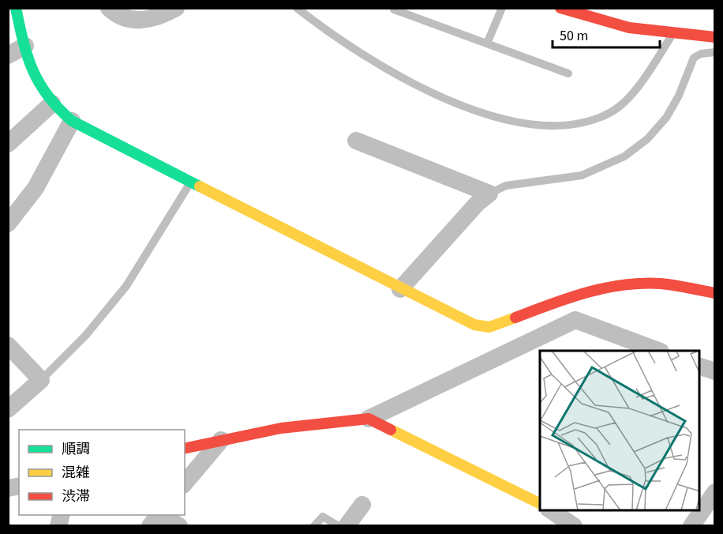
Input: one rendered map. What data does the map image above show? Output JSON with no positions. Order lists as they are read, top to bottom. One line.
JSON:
{"legend":["順調","混雑","渋滞"],"scale_bar":"50 m"}
